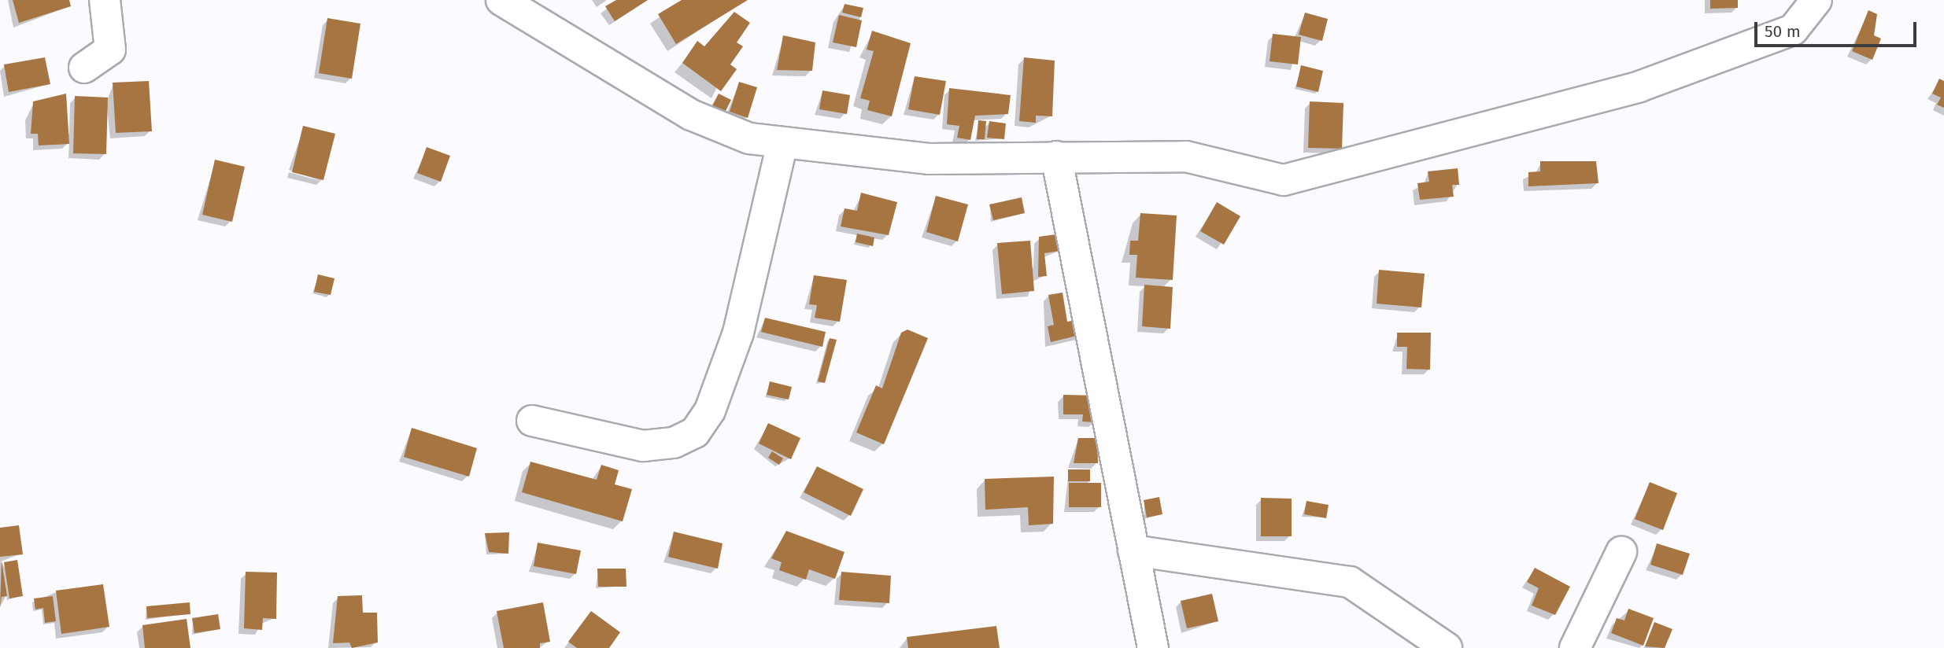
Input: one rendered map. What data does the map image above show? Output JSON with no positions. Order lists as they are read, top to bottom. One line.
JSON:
{"scale_bar":"50 m"}
